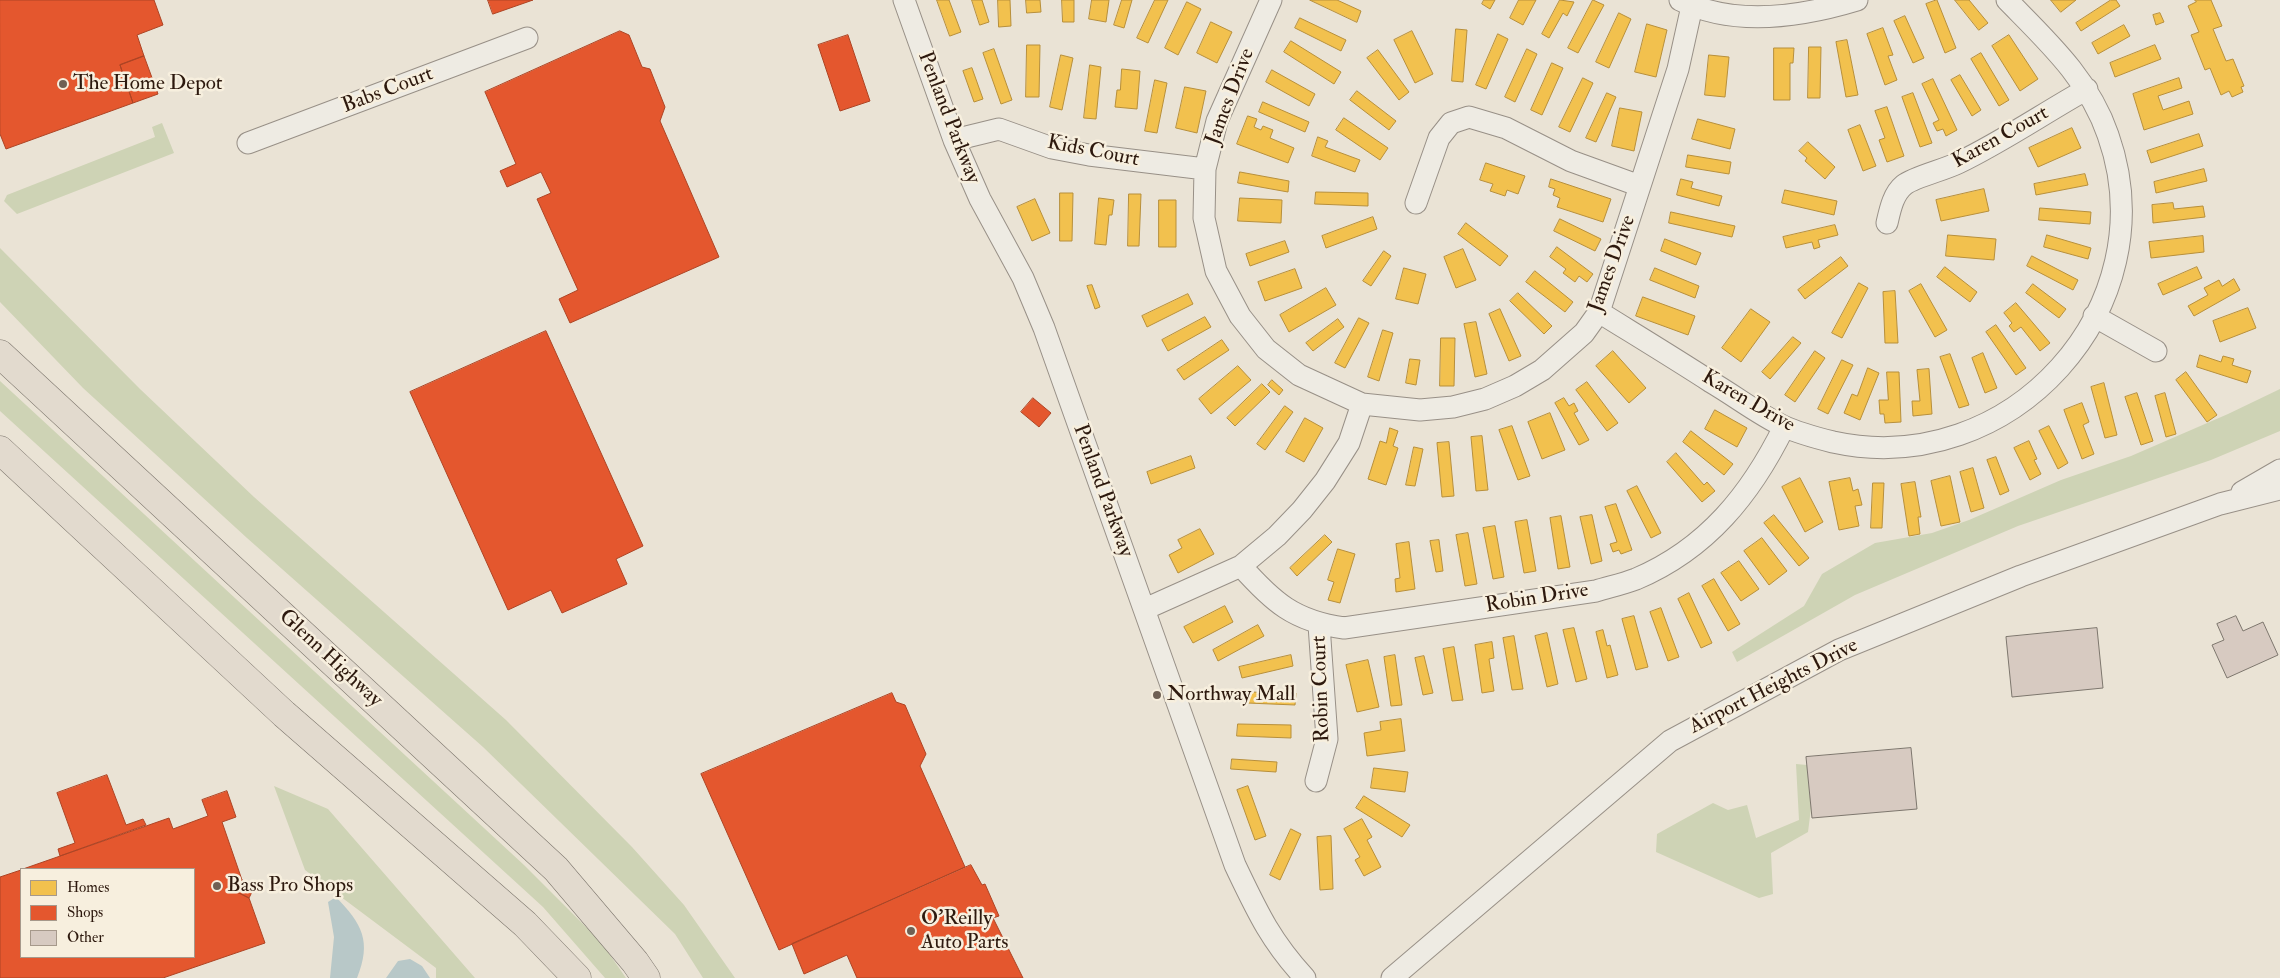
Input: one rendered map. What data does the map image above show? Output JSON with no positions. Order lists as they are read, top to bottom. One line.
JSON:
{"streets":{"highway":["Glenn Highway"],"street":["Babs Court","James Drive","Penland Parkway","Karen Court","Kids Court","Karen Drive","Robin Drive","Airport Heights Drive","Robin Court"]},"crossings":[["James Drive","Kids Court"],["James Drive","Karen Drive"],["Penland Parkway","Kids Court"],["Karen Court","Karen Drive"],["Karen Drive","Robin Drive"],["Robin Drive","Robin Court"]],"places":["The Home Depot","Northway Mall","Bass Pro Shops","O'Reilly Auto Parts"],"legend":["Homes","Shops","Other"]}
